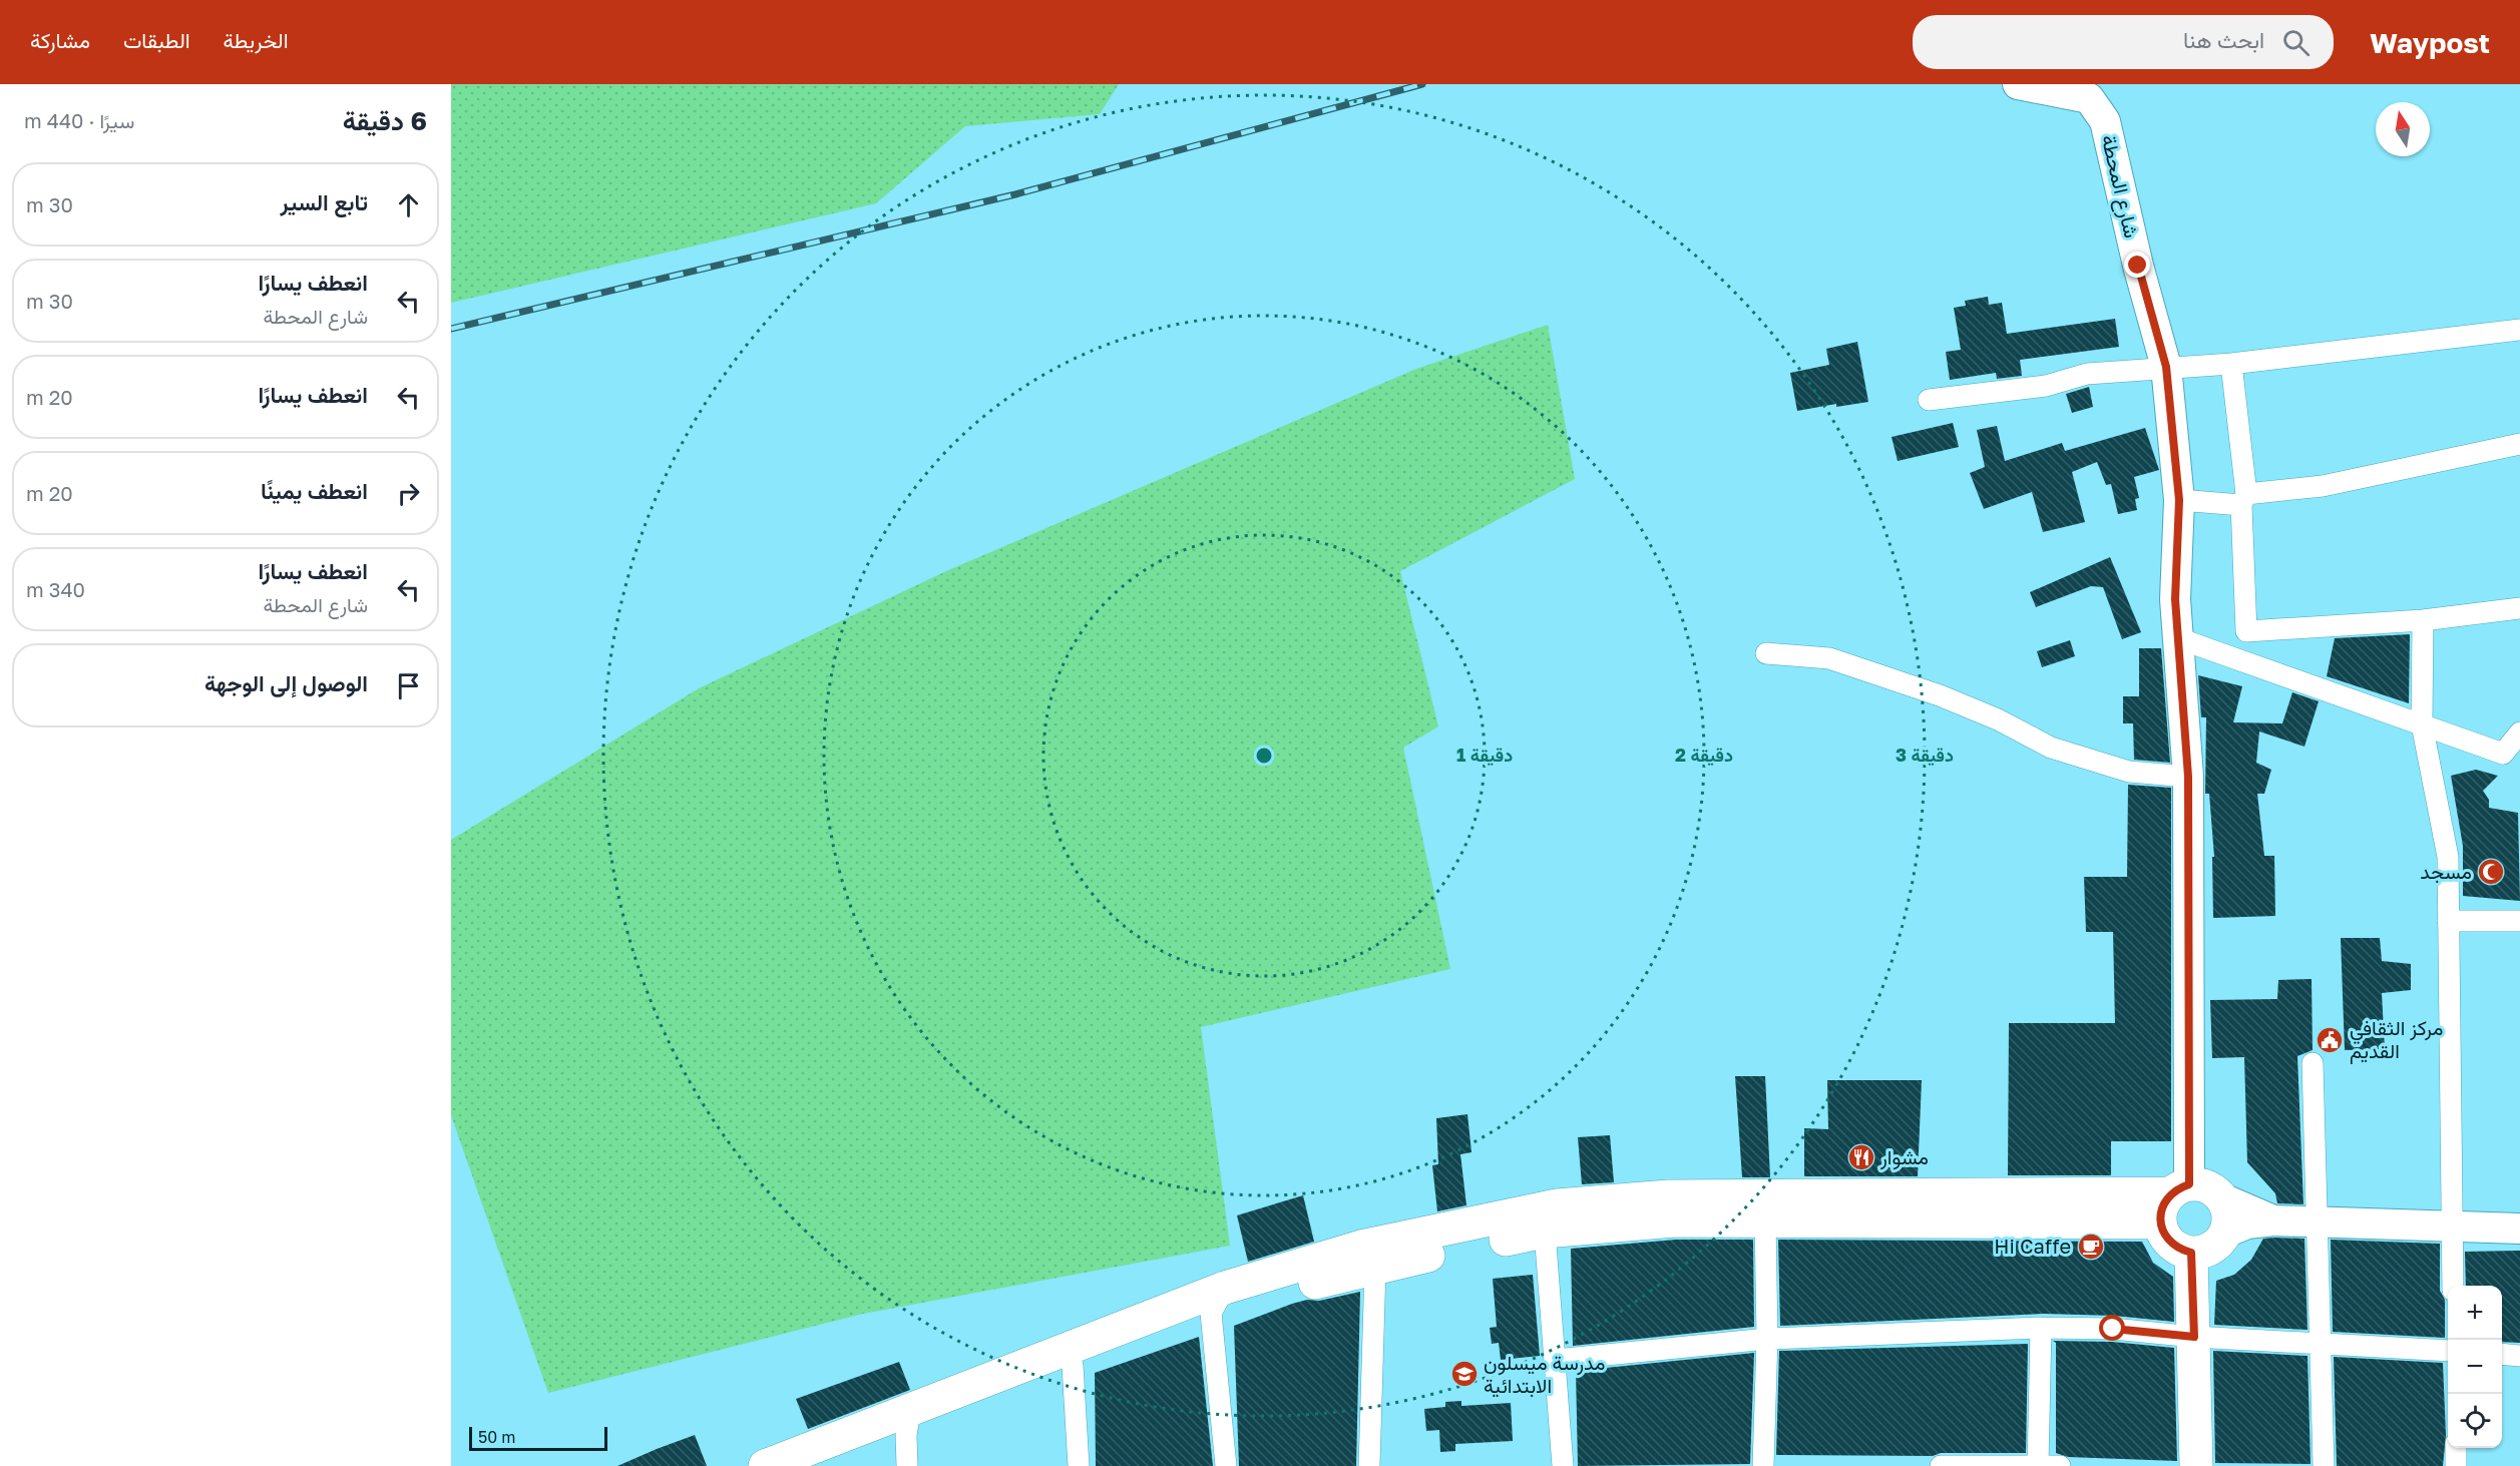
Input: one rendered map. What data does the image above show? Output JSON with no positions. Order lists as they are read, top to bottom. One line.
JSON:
{"streets":{"main road":["شارع المحطة"]},"places":{"mosque":["مسجد"],"public building":["مركز الثقافي القديم"],"restaurant":["مشوار"],"cafe":["Hi Caffe"],"school or university":["مدرسة ميسلون الابتدائية"]},"scale_bar":"50 m","north":"top","page":{"header":"Waypost","search":"ابحث هنا","nav":["الخريطة","الطبقات","مشاركة"],"heading":["6 دقيقة","سيرًا · 440 m"],"list":[["تابع السير","30 m"],["انعطف يسارًا","شارع المحطة","30 m"],["انعطف يسارًا","20 m"],["انعطف يمينًا","20 m"],["انعطف يسارًا","شارع المحطة","340 m"],"الوصول إلى الوجهة"],"map_buttons":["+","−"],"scale":"50 m"},"rings":["1 دقيقة","2 دقيقة","3 دقيقة"]}
